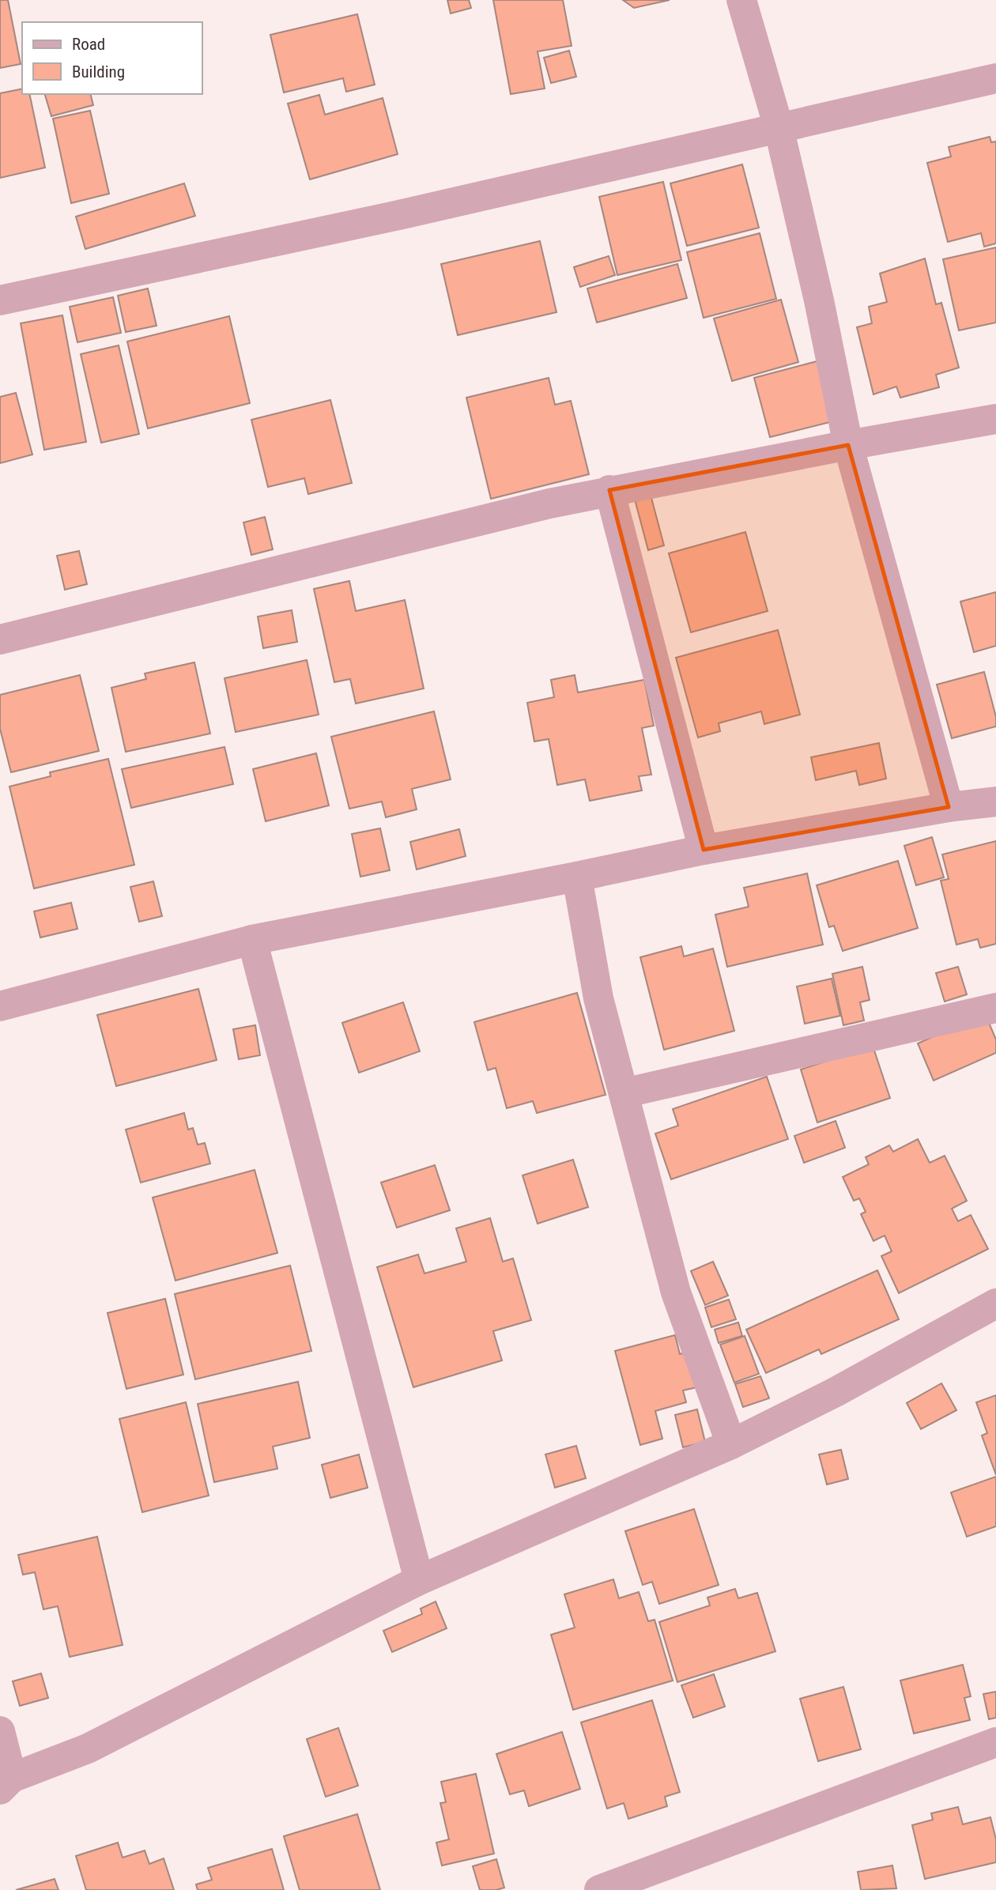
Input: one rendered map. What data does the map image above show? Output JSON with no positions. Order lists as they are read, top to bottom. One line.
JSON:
{"legend":["Road","Building"]}
